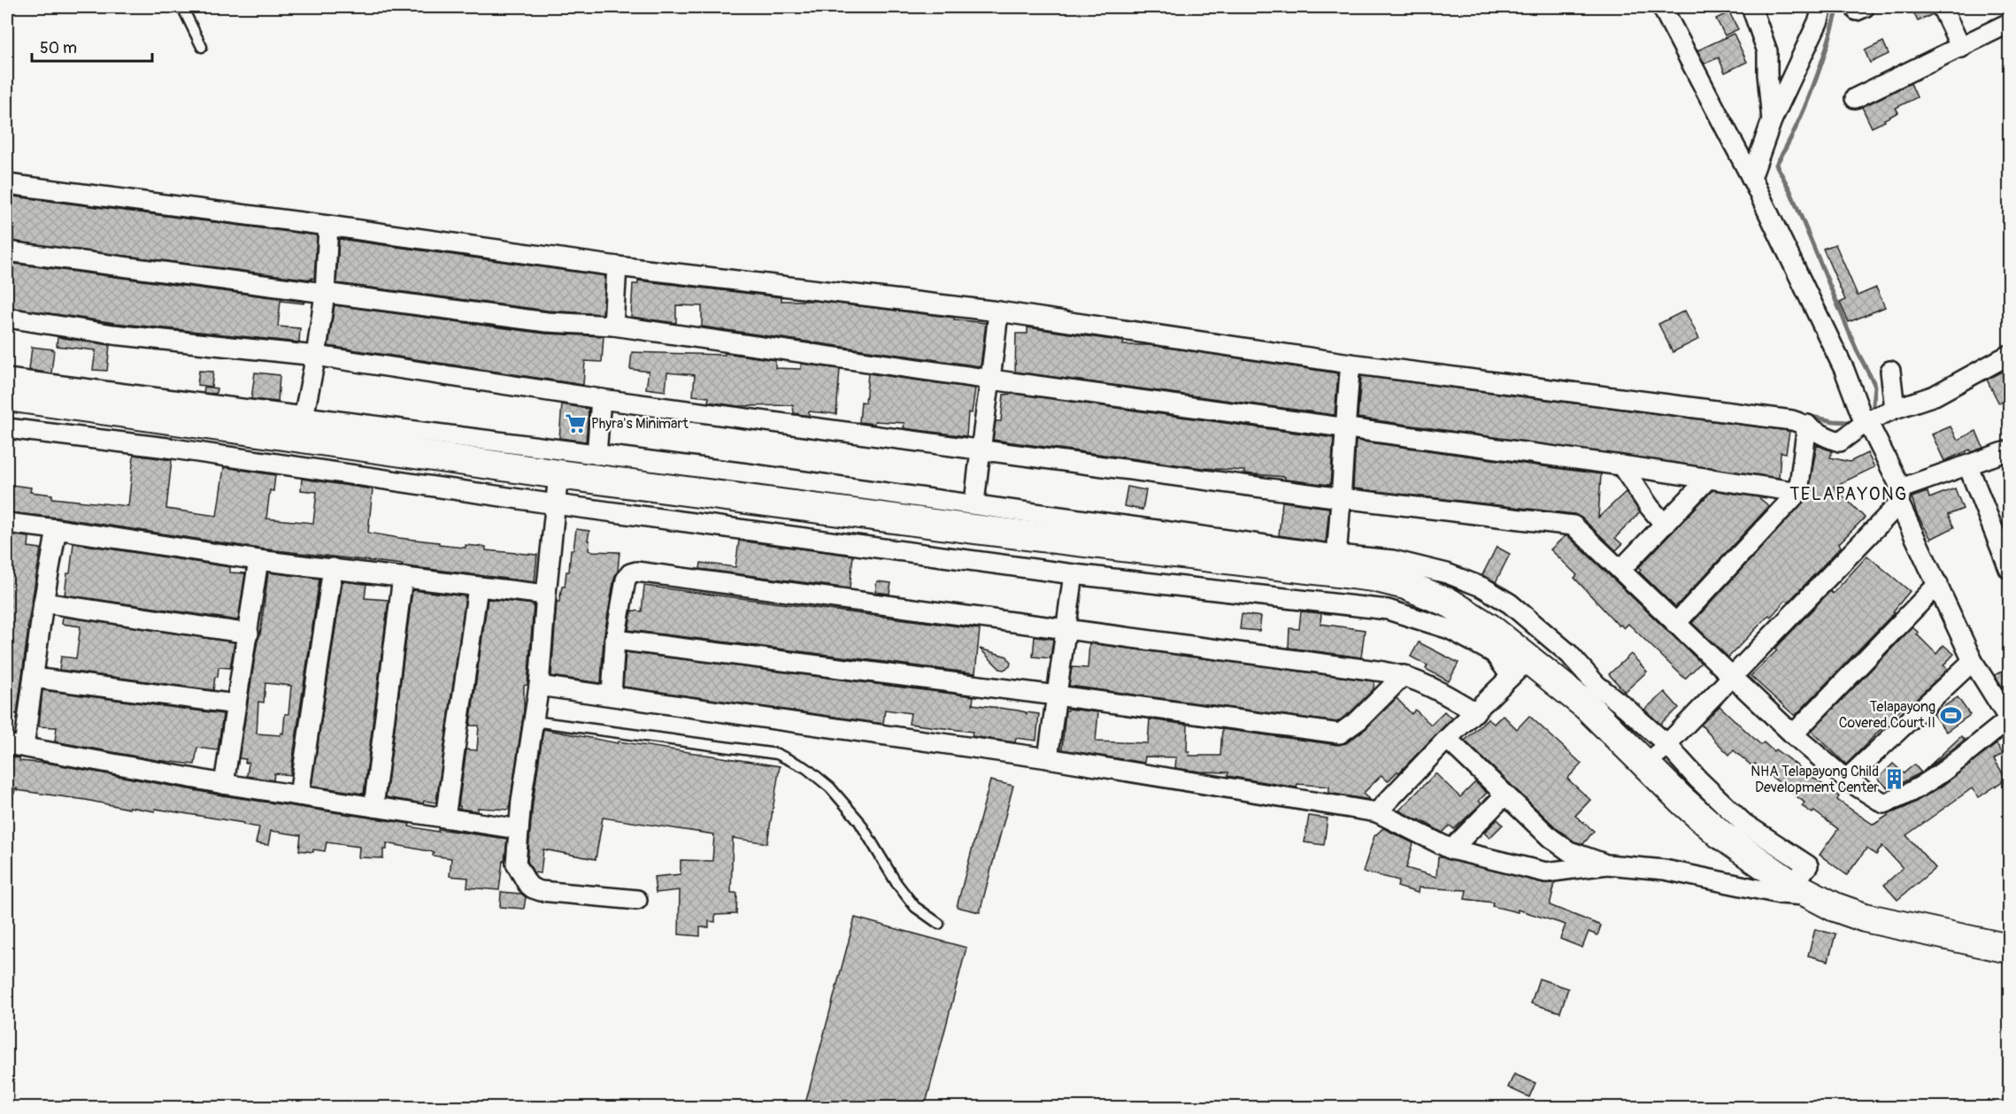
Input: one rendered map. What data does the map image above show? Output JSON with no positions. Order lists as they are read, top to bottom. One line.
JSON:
{"districts":["TELAPAYONG"],"places":{"supermarket":["Phyra's Minimart"],"sports":["Telapayong Covered Court II"],"building":["NHA Telapayong Child Development Center"]},"scale_bar":"50 m"}
